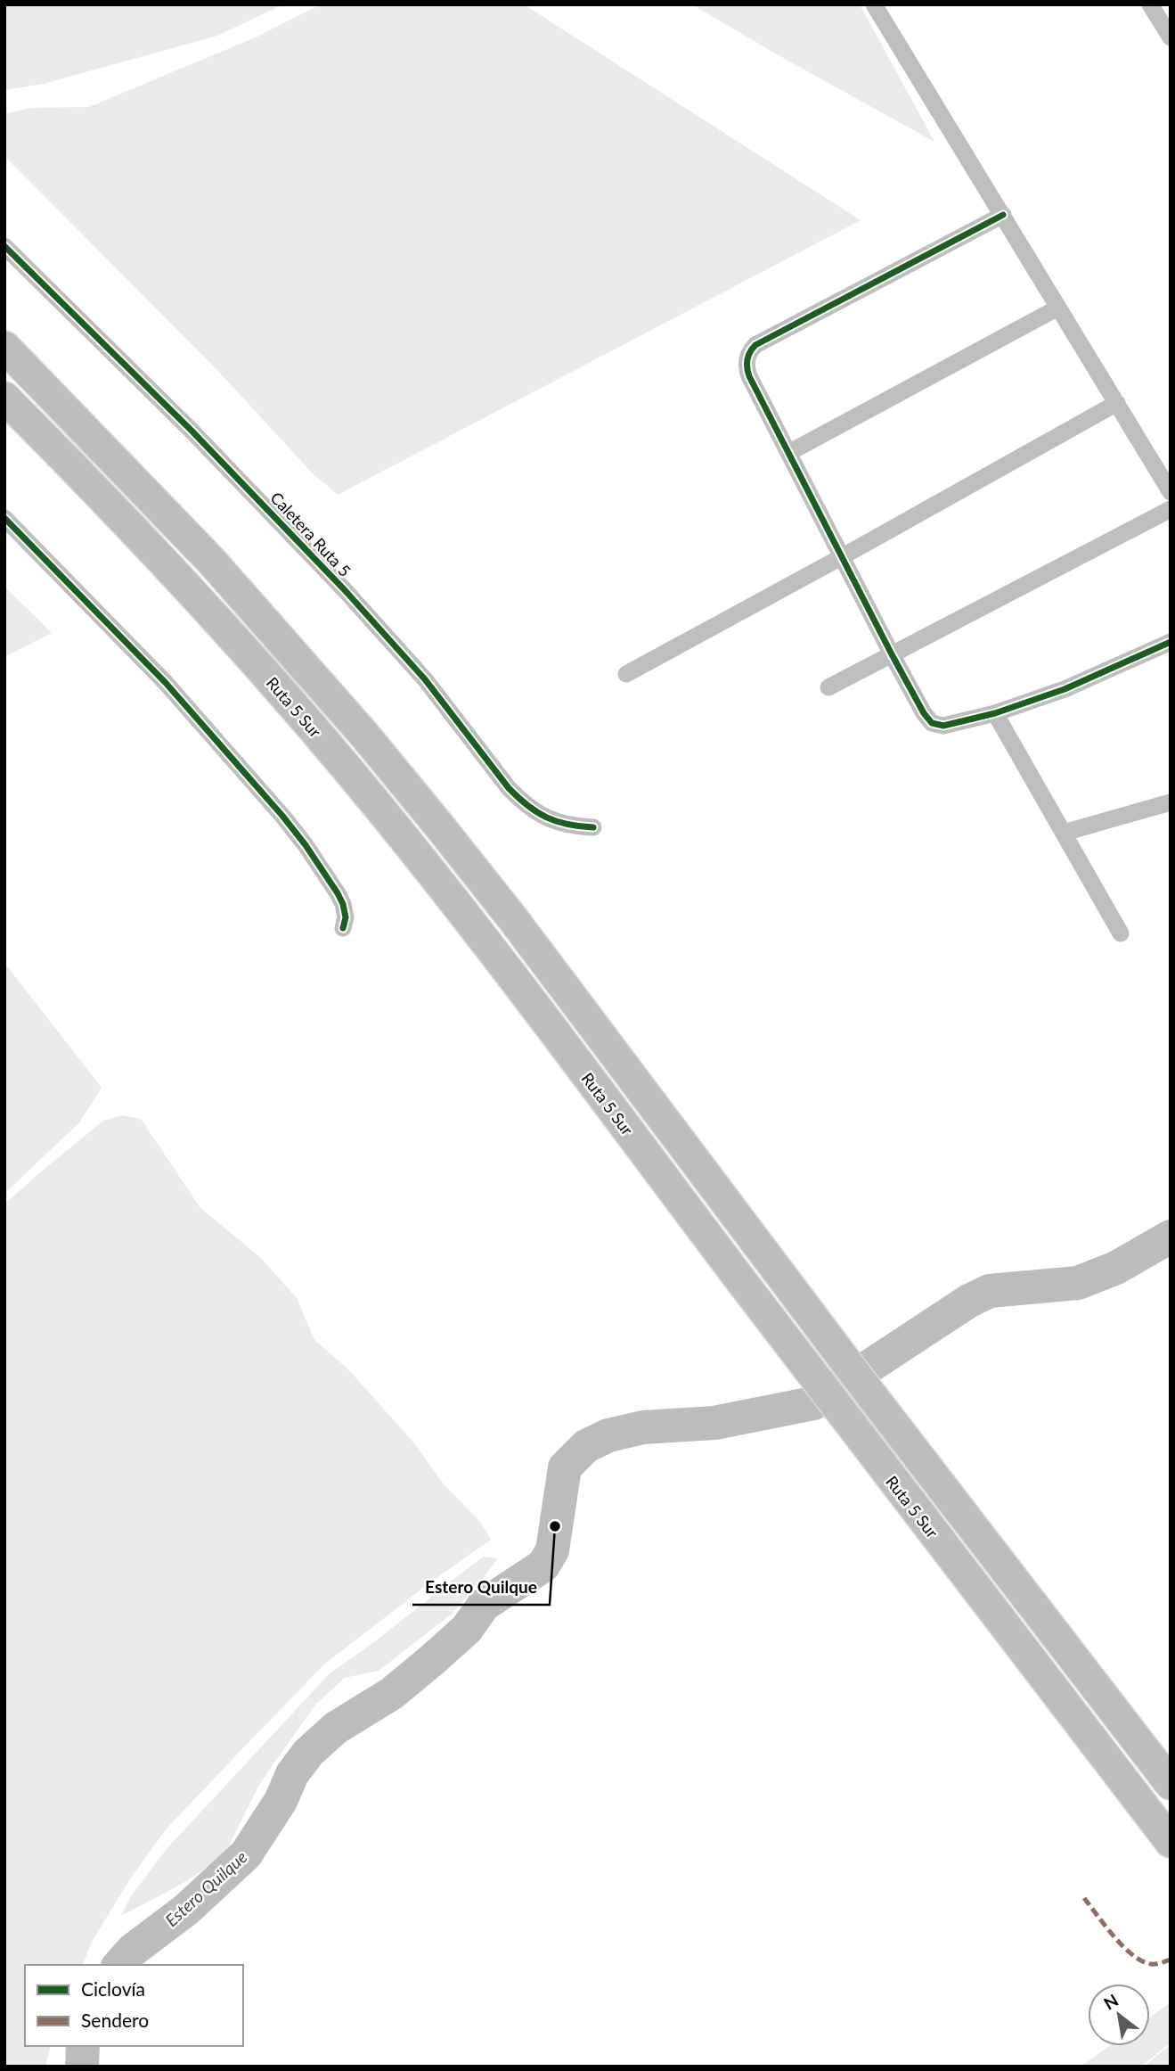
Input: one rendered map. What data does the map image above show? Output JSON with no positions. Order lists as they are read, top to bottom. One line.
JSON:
{"streets":{"highway":["Ruta 5 Sur"],"street":["Caletera Ruta 5"]},"water":["Estero Quilque"],"places":["Estero Quilque"],"legend":["Ciclovía","Sendero"],"north":"top left"}
